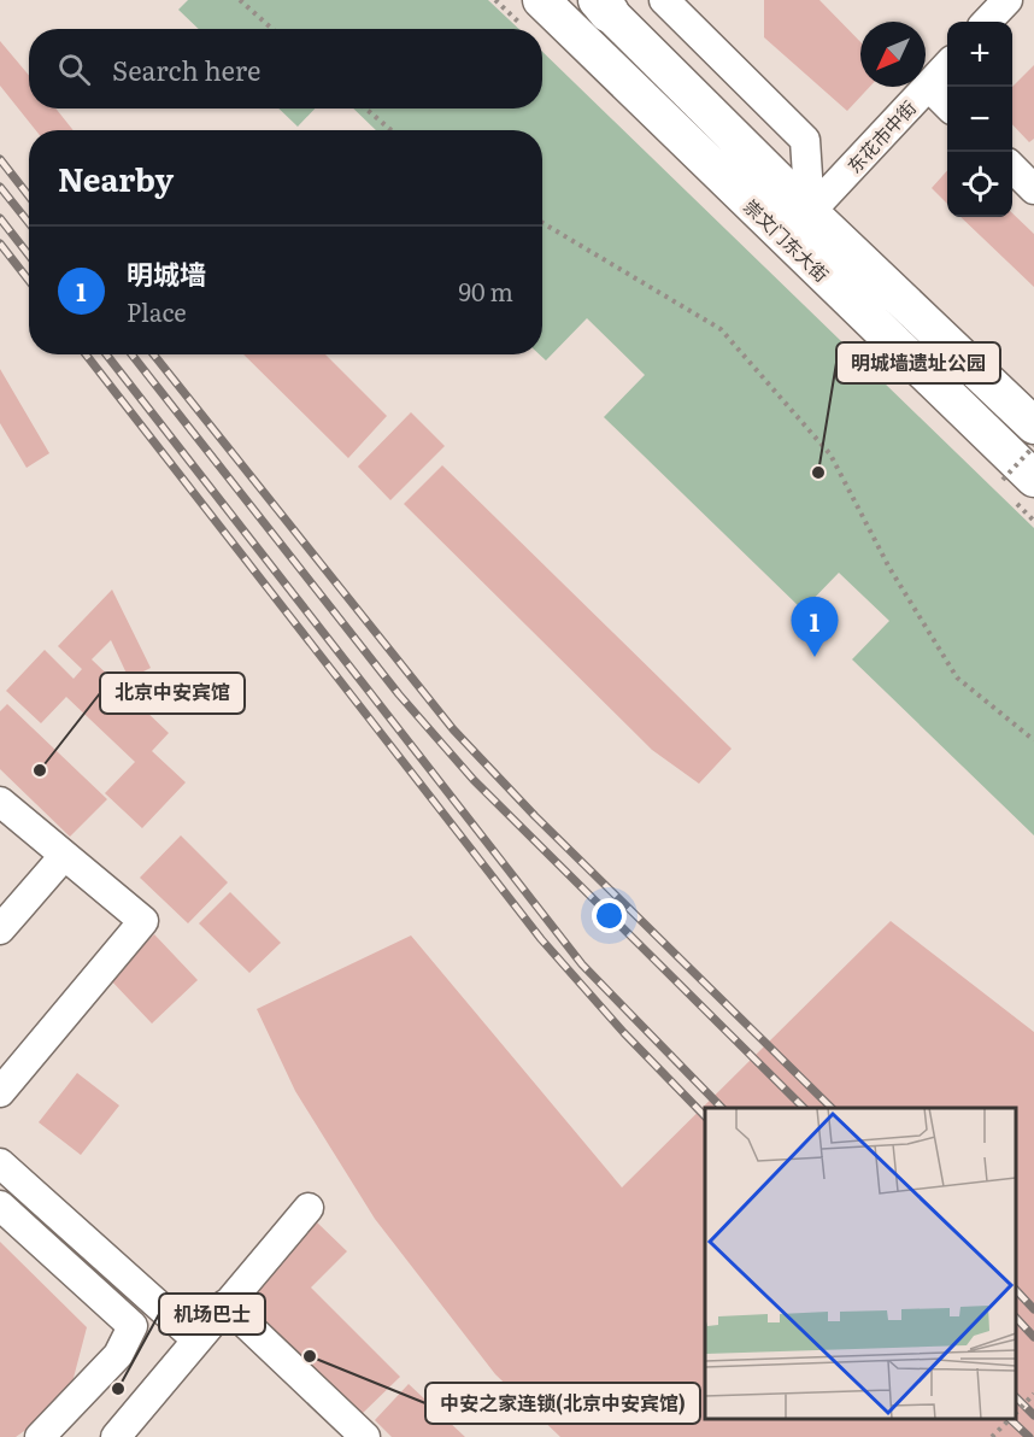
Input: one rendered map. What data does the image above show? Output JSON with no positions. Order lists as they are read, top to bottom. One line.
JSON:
{"streets":{"main road":["崇文门东大街"],"street":["东花市中街"]},"crossings":[["东花市中街","崇文门东大街"]],"places":["明城墙遗址公园","北京中安宾馆","中安之家连锁(北京中安宾馆)","机场巴士"],"north":"bottom left","page":{"map_buttons":["+","−"],"search":"Search here","heading":"Nearby","list":[{"mark":"1","name":"明城墙","note":"Place","value":"90 m"}],"pins":"1"}}
